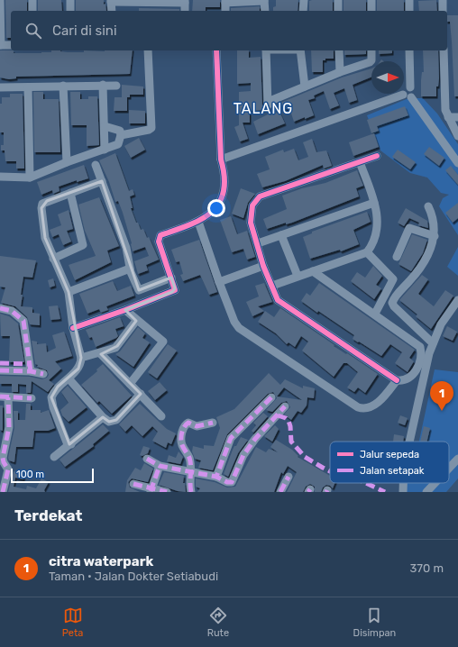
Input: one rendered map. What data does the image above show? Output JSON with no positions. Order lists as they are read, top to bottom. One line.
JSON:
{"districts":["TALANG"],"legend":["Jalur sepeda","Jalan setapak"],"scale_bar":"100 m","north":"right","page":{"search":"Cari di sini","pins":"1","scale":"100 m","heading":"Terdekat","list":[{"mark":"1","name":"citra waterpark","note":"Taman · Jalan Dokter Setiabudi","value":"370 m"}],"nav":["Peta","Rute","Disimpan"]}}
